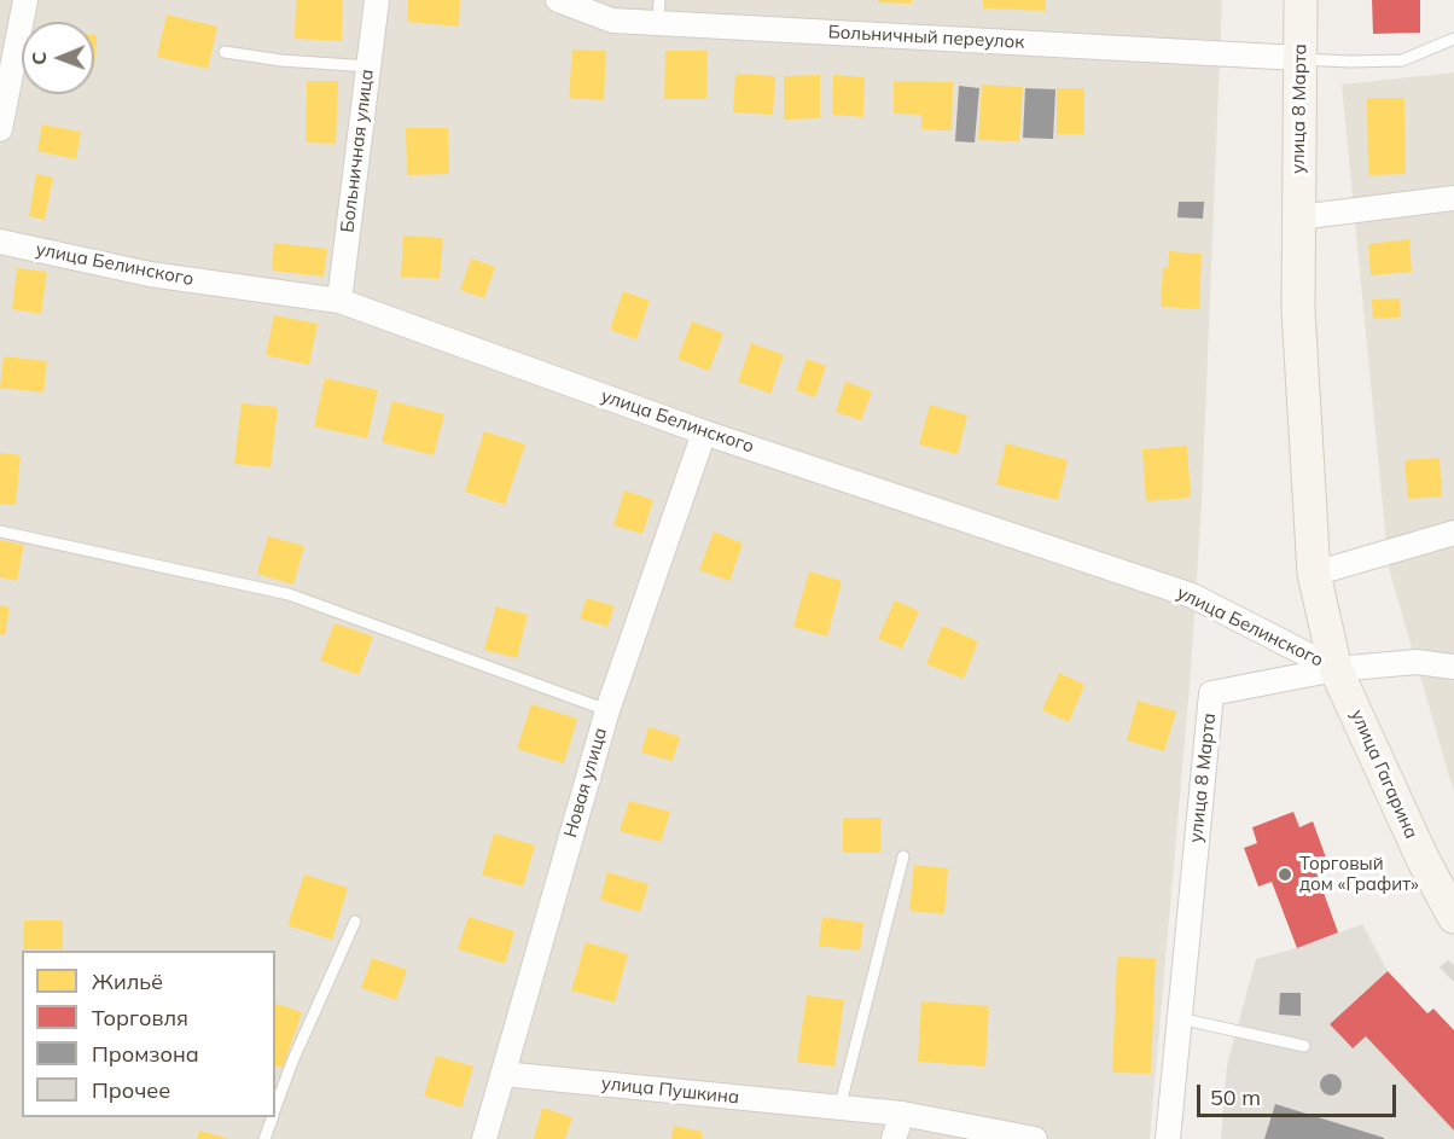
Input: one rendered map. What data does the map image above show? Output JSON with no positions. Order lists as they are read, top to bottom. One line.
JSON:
{"streets":{"main road":["улица 8 Марта","улица Гагарина"],"street":["Больничный переулок","Больничная улица","улица Белинского","Новая улица","улица Пушкина"]},"crossings":[["Больничный переулок","улица 8 Марта"],["улица 8 Марта","улица Белинского"],["улица 8 Марта","улица Гагарина"],["Больничная улица","улица Белинского"],["улица Белинского","улица Гагарина"],["улица Белинского","Новая улица"],["Новая улица","улица Пушкина"]],"places":["Торговый дом «Графит»"],"legend":["Жильё","Торговля","Промзона","Прочее"],"scale_bar":"50 m","north":"left"}
